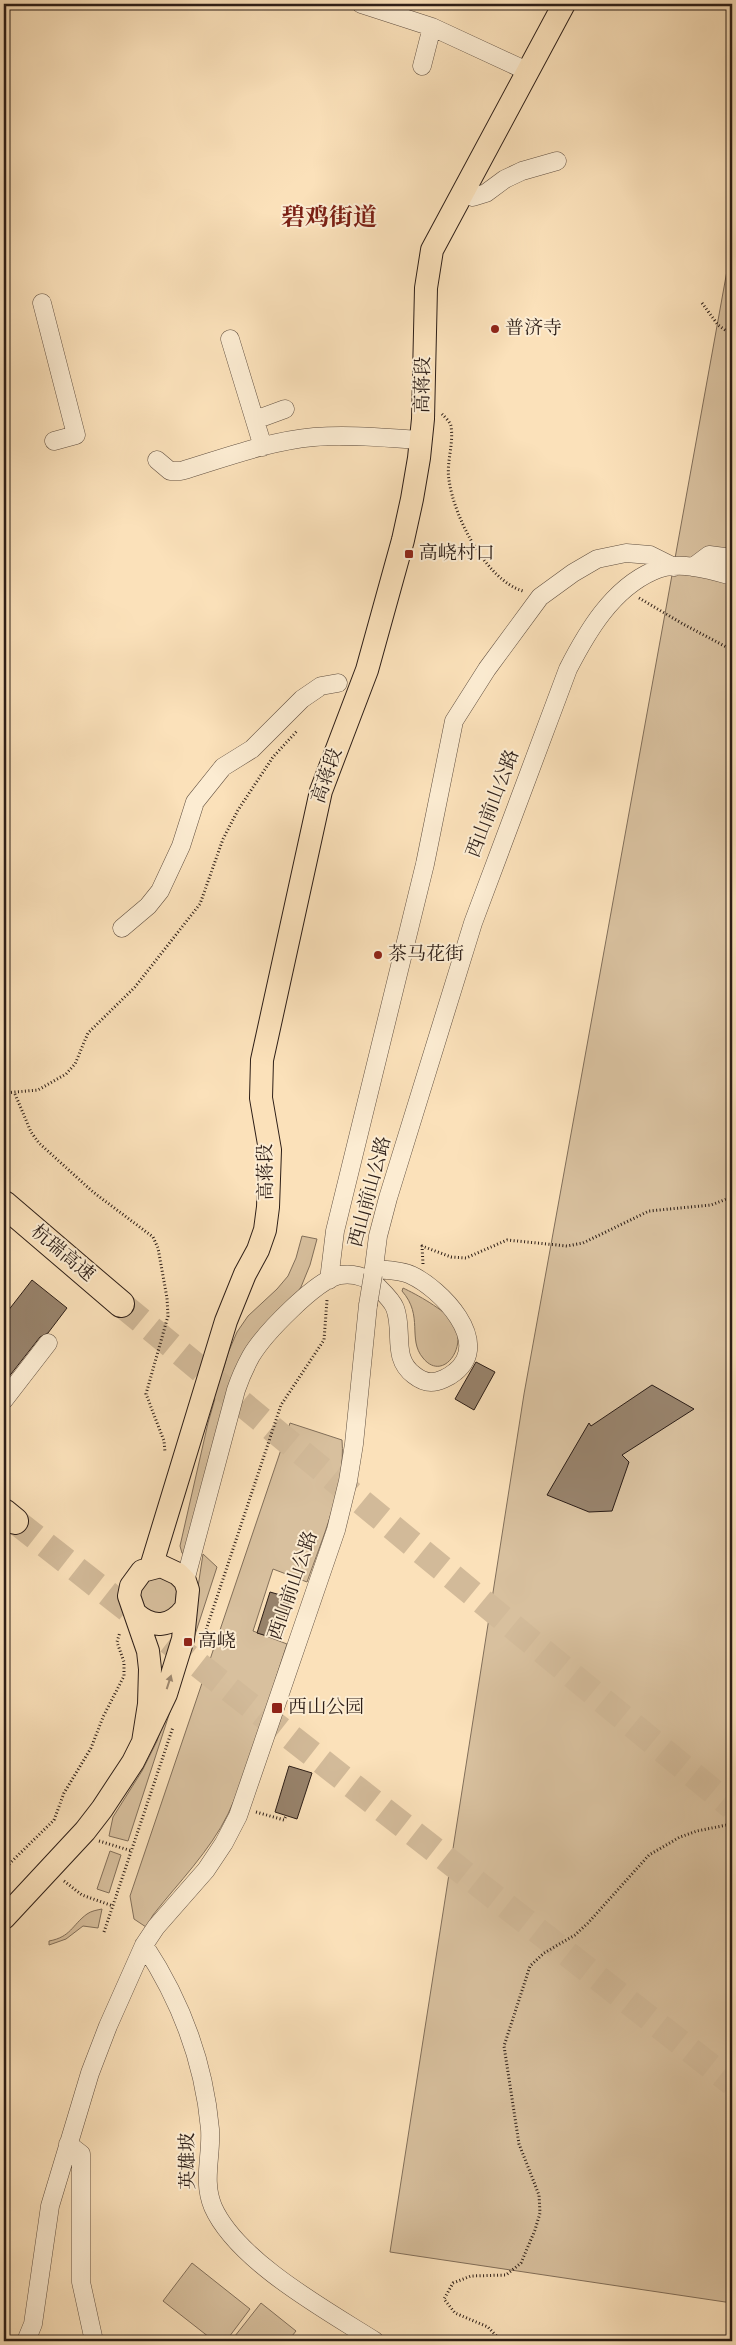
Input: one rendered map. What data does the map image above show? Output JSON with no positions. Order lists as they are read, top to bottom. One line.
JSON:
{"streets":{"highway":["杭瑞高速"],"main road":["高蒋段"],"street":["西山前山公路","英雄坡"]},"crossings":[["西山前山公路","英雄坡"]],"districts":["碧鸡街道"],"places":{"other":["普济寺","茶马花街"],"transit":["高峣村口","高峣","西山公园"]}}
